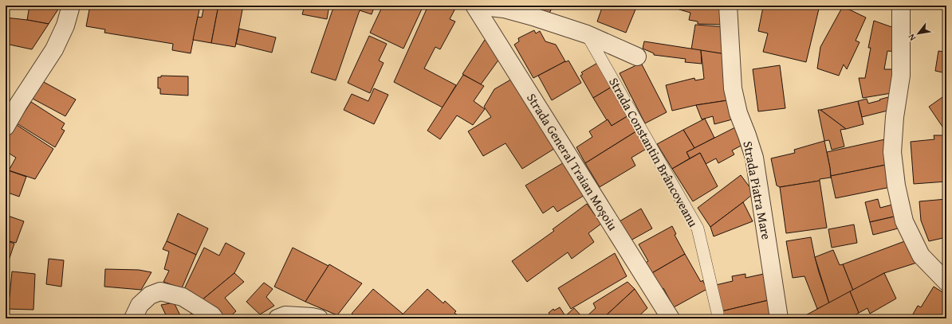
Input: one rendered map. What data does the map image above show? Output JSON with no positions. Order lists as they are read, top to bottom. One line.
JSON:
{"streets":{"street":["Strada General Traian Moșoiu","Strada Piatra Mare"],"lane":["Strada Constantin Brâncoveanu"]},"north":"bottom left"}
